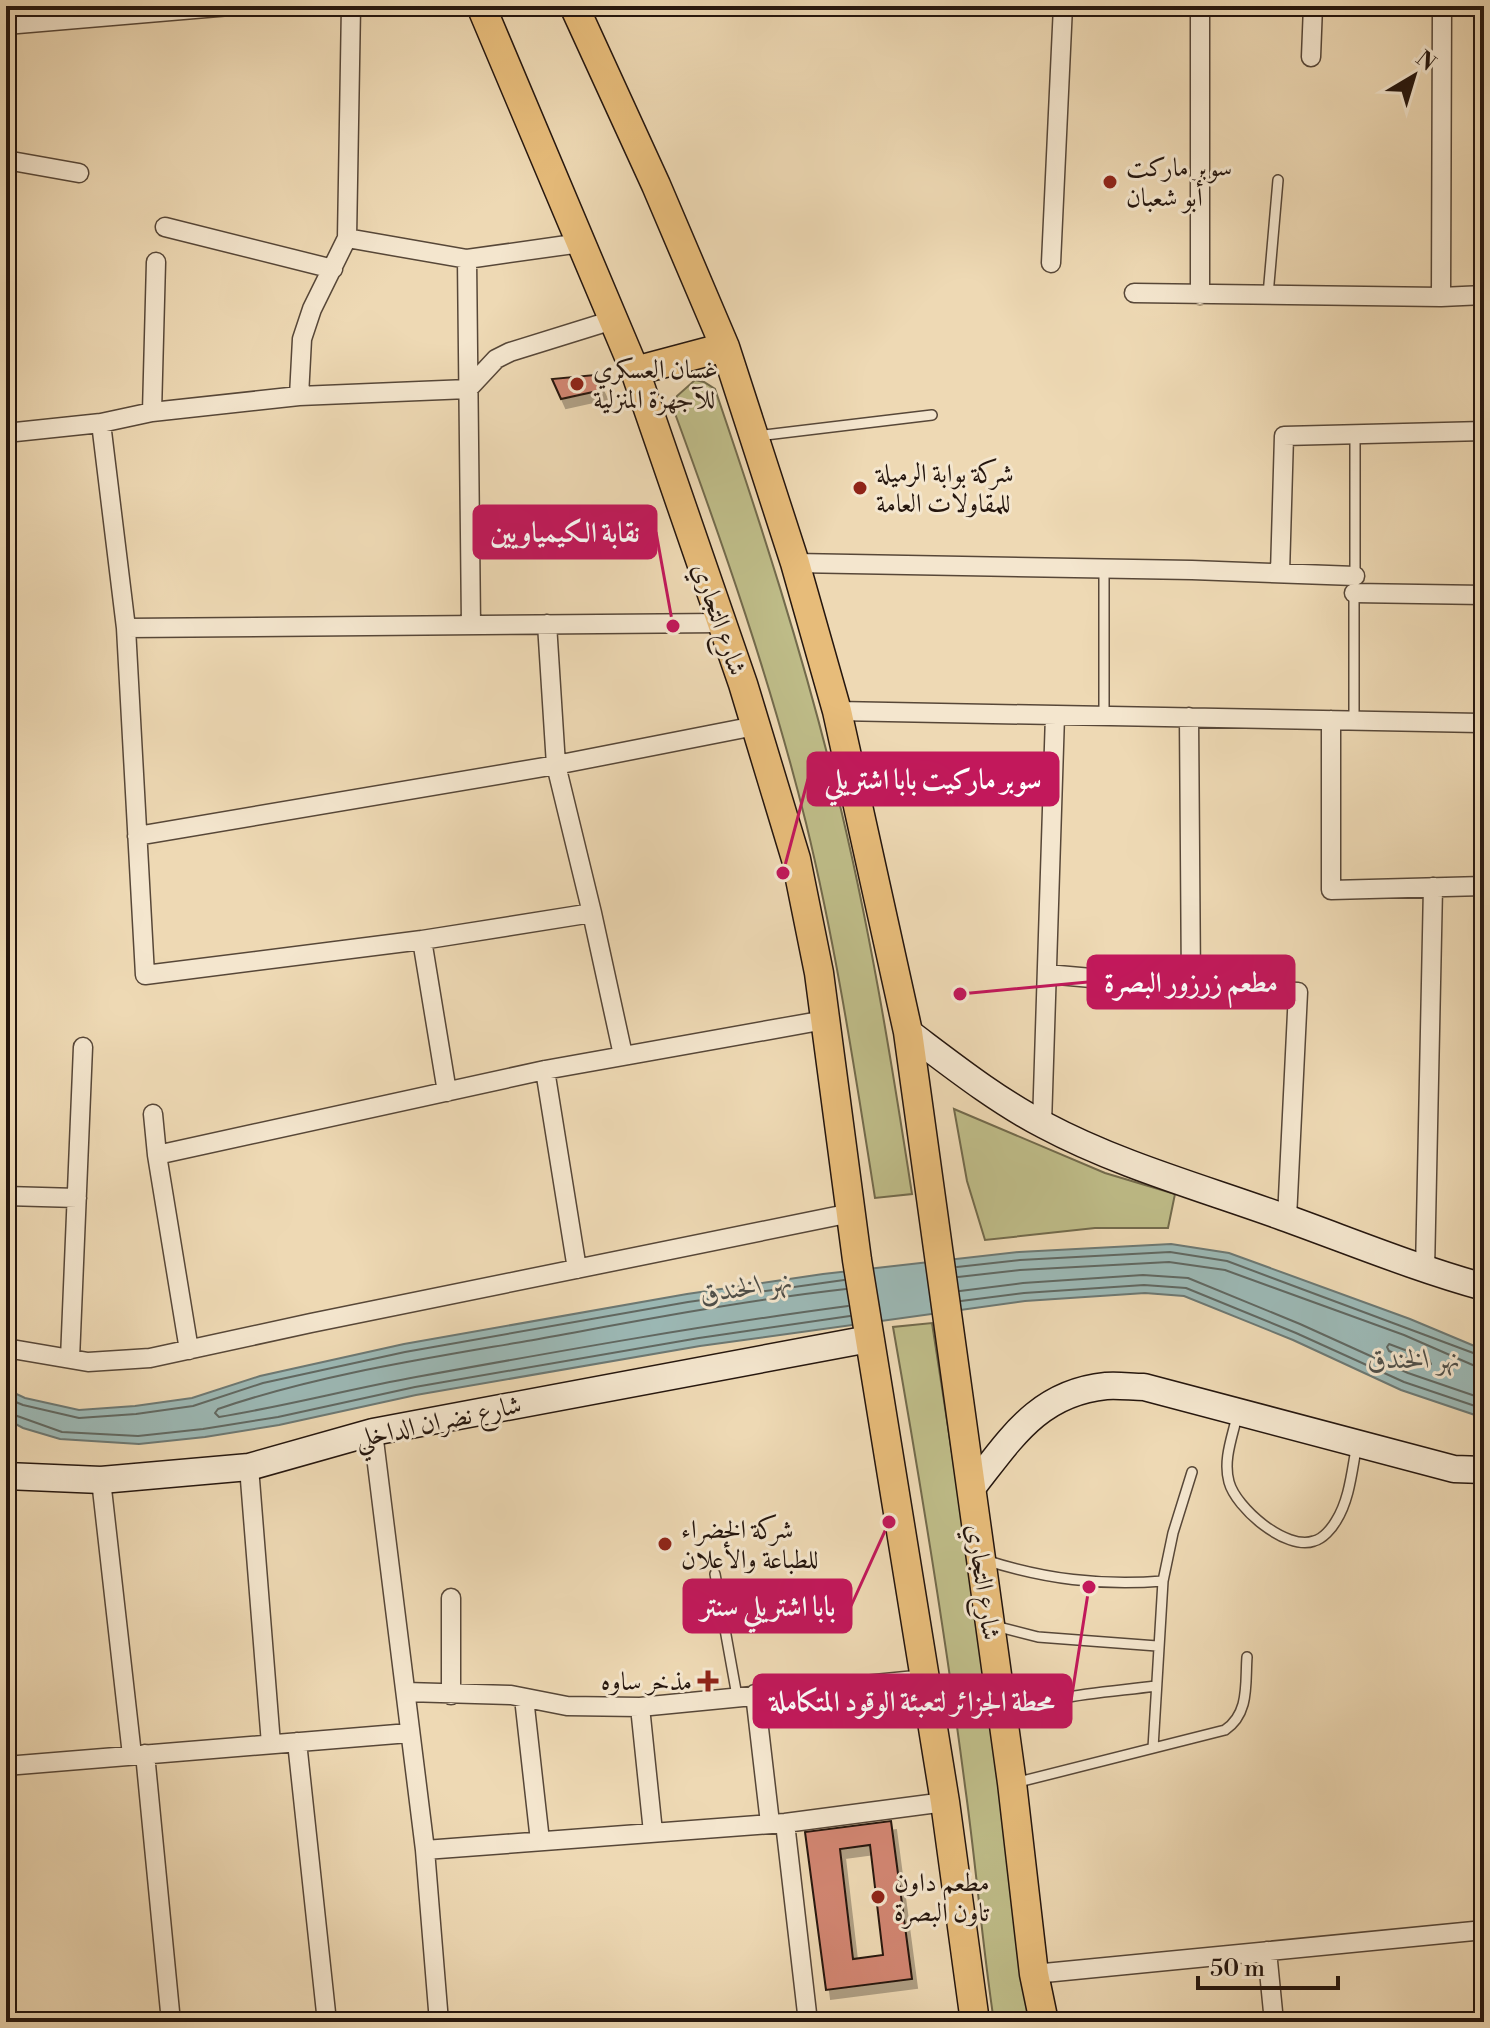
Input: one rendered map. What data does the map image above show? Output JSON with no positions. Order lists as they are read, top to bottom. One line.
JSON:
{"streets":{"main road":["شارع التجاري","شارع نضران الداخلي"]},"crossings":[["شارع التجاري","شارع نضران الداخلي"]],"water":["نهر الخندق"],"places":{"other":["سوبر ماركت أبو شعبان","غسان العسكري للآجهزة المنزلية","شركة بوابة الرميلة للمقاولات العامة","نقابة الكيمياويين","سوبر ماركيت بابا اشتريلي","مطعم زرزور البصرة","بابا اشتريلي سنتر","شركة الخضراء للطباعة والأعلان","محطة الجزائر لتعبئة الوقود المتكاملة","مطعم داون تاون البصرة"],"health":["مذخر ساوه"]},"scale_bar":"50 m","north":"top right"}
